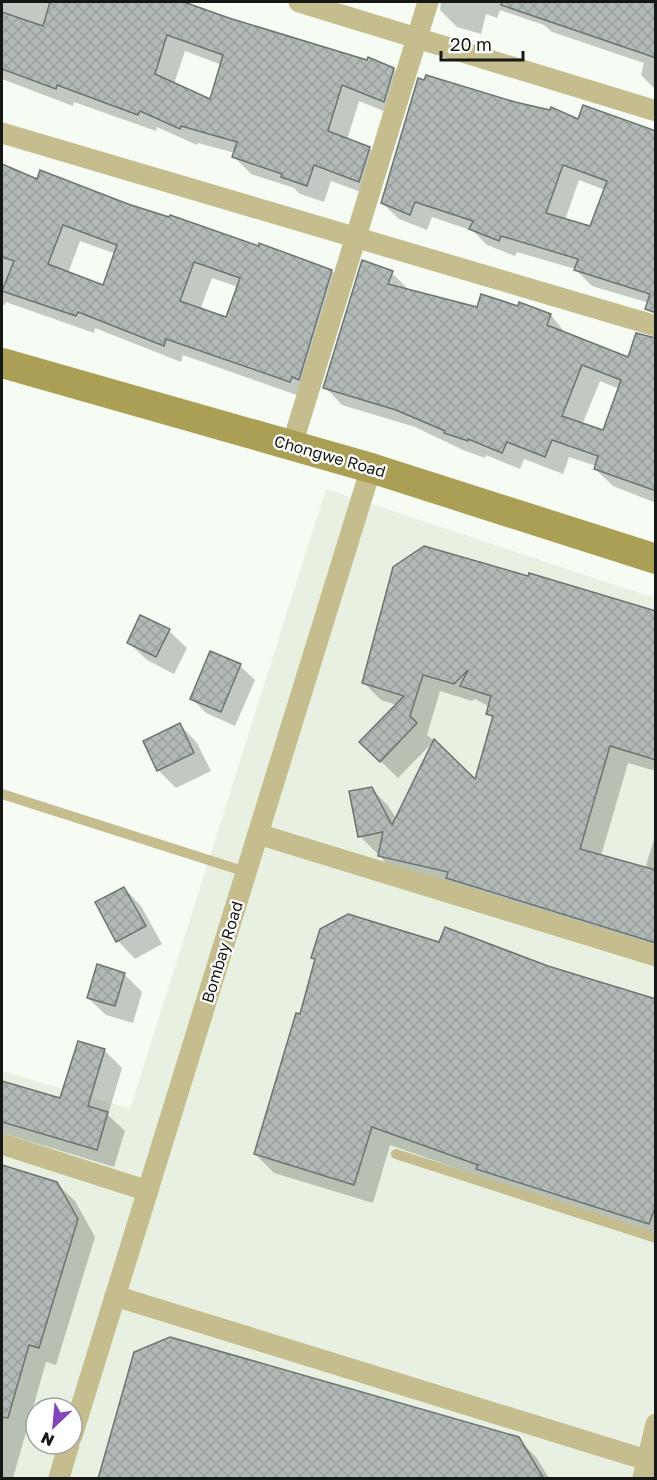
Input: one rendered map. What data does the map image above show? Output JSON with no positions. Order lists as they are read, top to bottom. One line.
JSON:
{"streets":{"street":["Chongwe Road","Bombay Road"]},"crossings":[["Chongwe Road","Bombay Road"]],"scale_bar":"20 m","north":"bottom left"}
